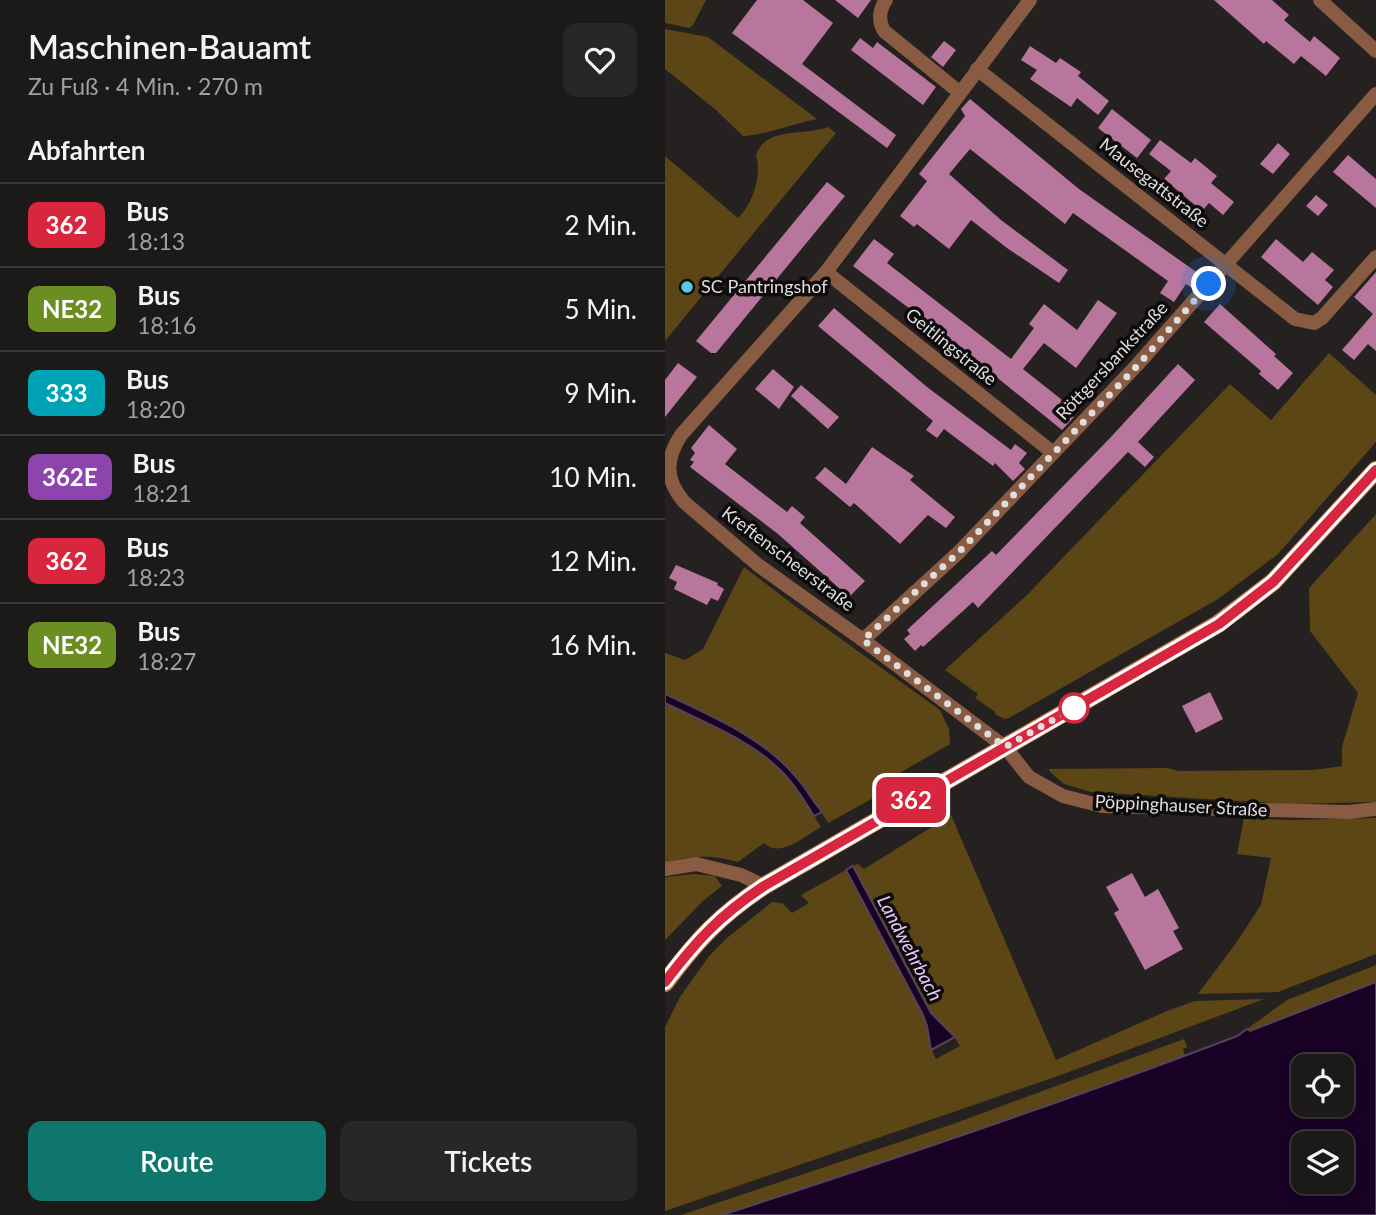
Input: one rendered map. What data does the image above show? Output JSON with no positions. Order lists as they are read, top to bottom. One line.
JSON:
{"streets":{"street":["Mausegattstraße","Geitlingstraße","Röttgersbankstraße","Kreftenscheerstraße","Pöppinghauser Straße"]},"crossings":[["Mausegattstraße","Röttgersbankstraße"],["Geitlingstraße","Röttgersbankstraße"],["Geitlingstraße","Kreftenscheerstraße"],["Röttgersbankstraße","Kreftenscheerstraße"],["Kreftenscheerstraße","Pöppinghauser Straße"]],"water":["Landwehrbach"],"places":["SC Pantringshof"],"lines":["bus line 362"],"page":{"heading":[["Maschinen-Bauamt","Zu Fuß · 4 Min. · 270 m"],"Abfahrten"],"on_map":"362","list":[{"mark":"362","name":"Bus","note":"18:13","value":"2 Min."},{"mark":"NE32","name":"Bus","note":"18:16","value":"5 Min."},{"mark":"333","name":"Bus","note":"18:20","value":"9 Min."},{"mark":"362E","name":"Bus","note":"18:21","value":"10 Min."},{"mark":"362","name":"Bus","note":"18:23","value":"12 Min."},{"mark":"NE32","name":"Bus","note":"18:27","value":"16 Min."}],"buttons":["Route","Tickets"]}}
